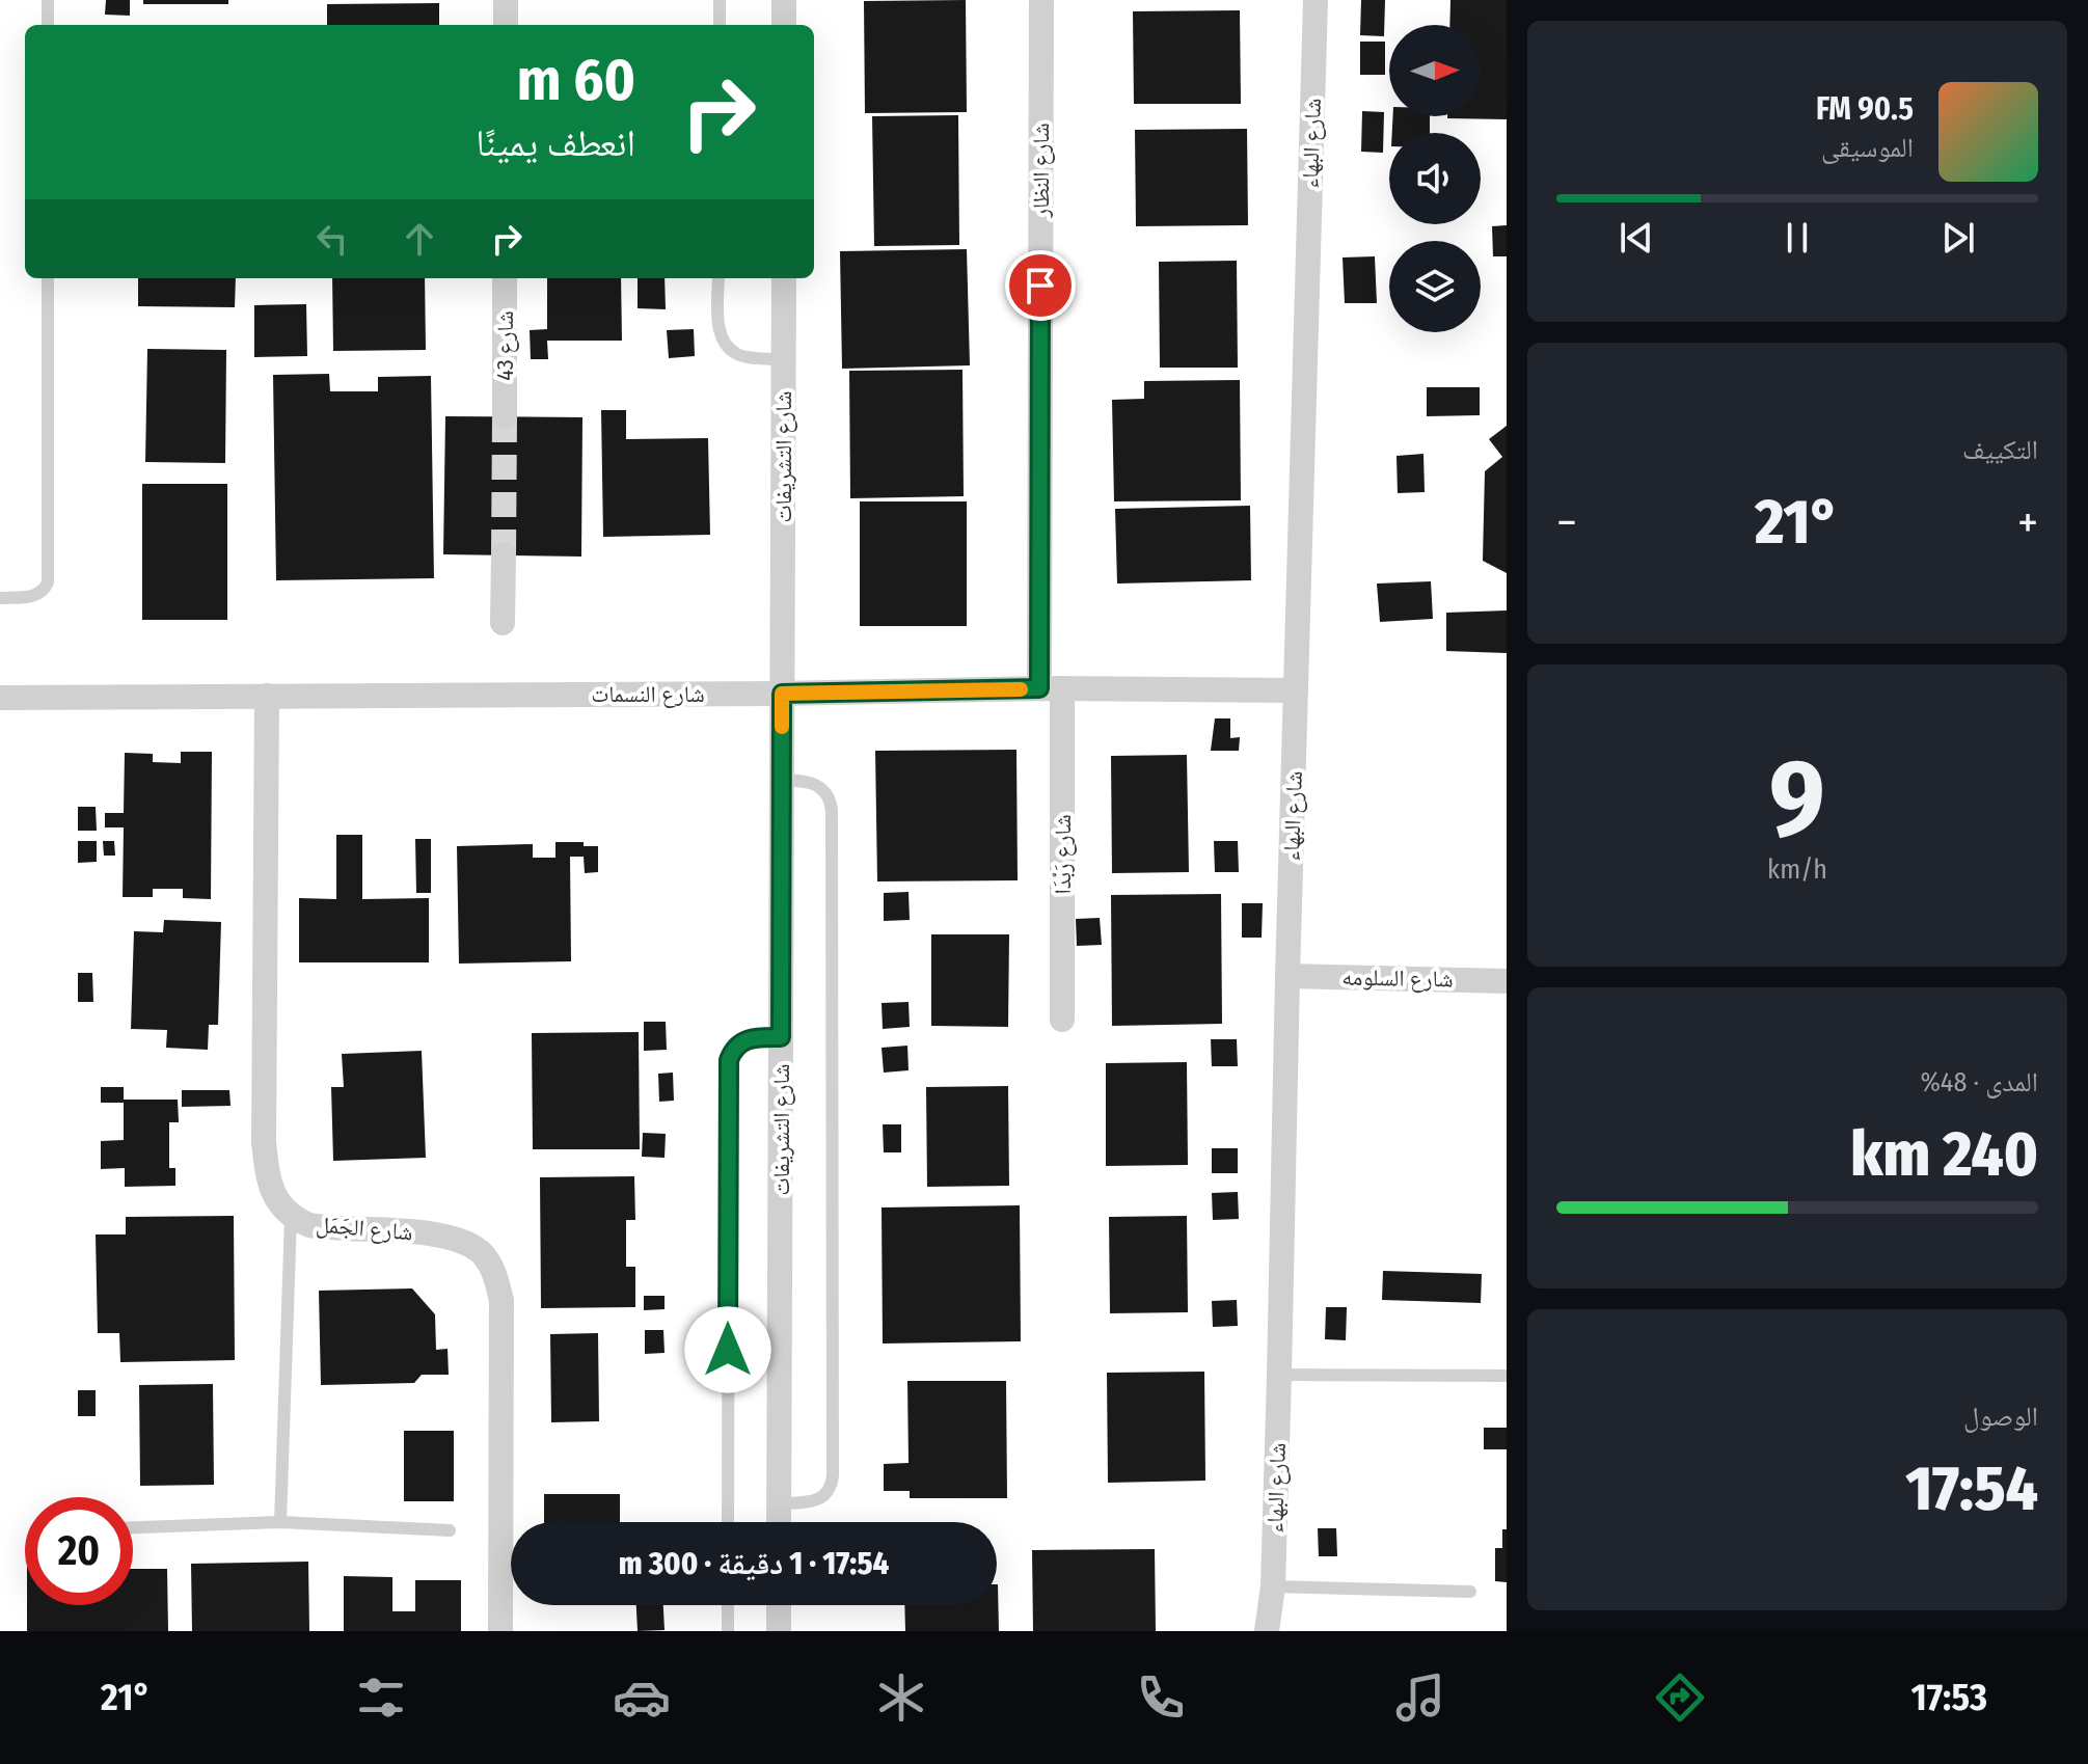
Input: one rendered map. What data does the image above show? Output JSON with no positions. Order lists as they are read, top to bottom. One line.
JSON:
{"streets":{"street":["شارع البهاء","شارع النظار","شارع 43","شارع التشريفات","شارع النسمات","شارع رَبْدَا","شارع السلومه","شارع الجَمَل"]},"crossings":[["شارع البهاء","شارع النسمات"],["شارع البهاء","شارع السلومه"],["شارع النظار","شارع النسمات"],["شارع النظار","شارع رَبْدَا"],["شارع التشريفات","شارع النسمات"],["شارع النسمات","شارع رَبْدَا"],["شارع النسمات","شارع الجَمَل"]],"north":"right","page":{"turn":["60 m","انعطف يمينًا"],"song":["90.5 FM","الموسيقى"],"tile":["التكييف",["9","km/h"],["المدى · 48%","240 km"],["الوصول","17:54"]],"heat":["−","21°","+"],"limit":"20","trip":"17:54 · 1 دقيقة · 300 m","tabs":["17:53","21°"]}}
